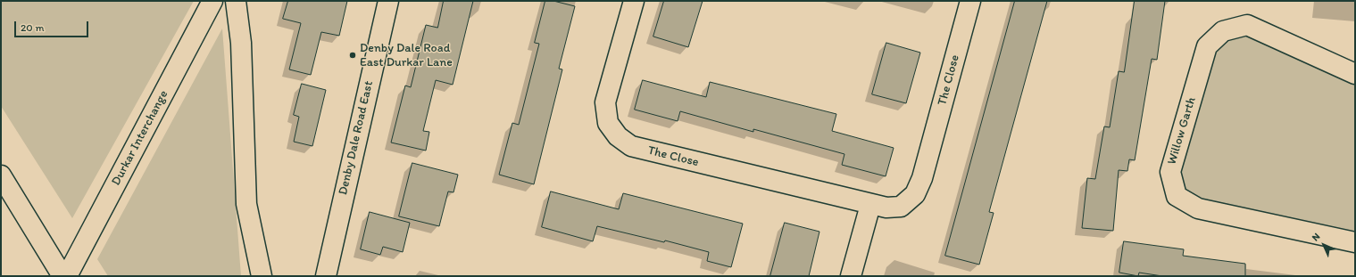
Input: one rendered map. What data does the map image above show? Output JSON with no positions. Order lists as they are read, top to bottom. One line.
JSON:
{"streets":{"main road":["The Close","Willow Garth","Durkar Interchange","Denby Dale Road East"]},"places":["Denby Dale Road East Durkar Lane"],"scale_bar":"20 m","north":"top left"}
